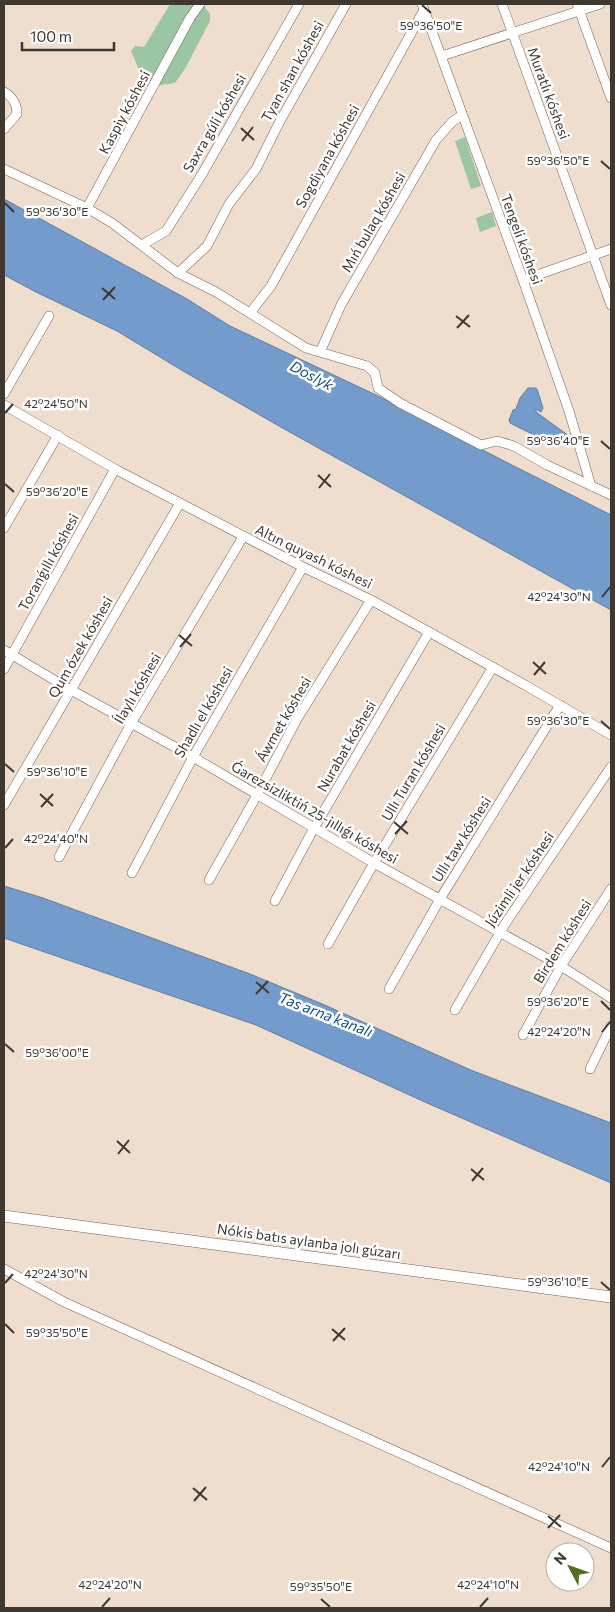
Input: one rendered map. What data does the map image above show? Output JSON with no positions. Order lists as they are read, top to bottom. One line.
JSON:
{"streets":{"main road":["Nókis batıs aylanba jolı gúzarı"],"street":["Tyan shan kóshesi","Muratlı kóshesi","Kaspiy kóshesi","Saxra gúli kóshesi","Sogdiyana kóshesi","Mıń bulaq kóshesi","Tengeli kóshesi","Altın quyash kóshesi","Toranǵıllı kóshesi","Qum ózek kóshesi","Ílaylı kóshesi","Shadlı el kóshesi","Áwmet kóshesi","Nurabat kóshesi","Ullı Turan kóshesi","Ǵarezsizliktiń 25-jıllıǵı kóshesi","Ullı taw kóshesi","Júzimli jer kóshesi","Birdem kóshesi"]},"crossings":[["Sogdiyana kóshesi","Tengeli kóshesi"],["Mıń bulaq kóshesi","Tengeli kóshesi"],["Altın quyash kóshesi","Toranǵıllı kóshesi"],["Altın quyash kóshesi","Qum ózek kóshesi"],["Altın quyash kóshesi","Ílaylı kóshesi"],["Altın quyash kóshesi","Shadlı el kóshesi"],["Altın quyash kóshesi","Áwmet kóshesi"],["Altın quyash kóshesi","Nurabat kóshesi"],["Altın quyash kóshesi","Ullı Turan kóshesi"],["Altın quyash kóshesi","Ullı taw kóshesi"],["Toranǵıllı kóshesi","Ǵarezsizliktiń 25-jıllıǵı kóshesi"],["Qum ózek kóshesi","Ǵarezsizliktiń 25-jıllıǵı kóshesi"],["Ílaylı kóshesi","Ǵarezsizliktiń 25-jıllıǵı kóshesi"],["Shadlı el kóshesi","Ǵarezsizliktiń 25-jıllıǵı kóshesi"],["Áwmet kóshesi","Ǵarezsizliktiń 25-jıllıǵı kóshesi"],["Nurabat kóshesi","Ǵarezsizliktiń 25-jıllıǵı kóshesi"],["Ullı Turan kóshesi","Ǵarezsizliktiń 25-jıllıǵı kóshesi"],["Ǵarezsizliktiń 25-jıllıǵı kóshesi","Ullı taw kóshesi"],["Ǵarezsizliktiń 25-jıllıǵı kóshesi","Júzimli jer kóshesi"],["Ǵarezsizliktiń 25-jıllıǵı kóshesi","Birdem kóshesi"]],"water":["Doslyk","Tas arna kanalı"],"scale_bar":"100 m","north":"top left","coordinates":["59°36'50\"E","59°36'30\"E","42°24'50\"N","59°36'40\"E","59°36'20\"E","42°24'30\"N","59°36'10\"E","42°24'40\"N","42°24'20\"N","59°36'00\"E","59°35'50\"E","42°24'10\"N"]}
